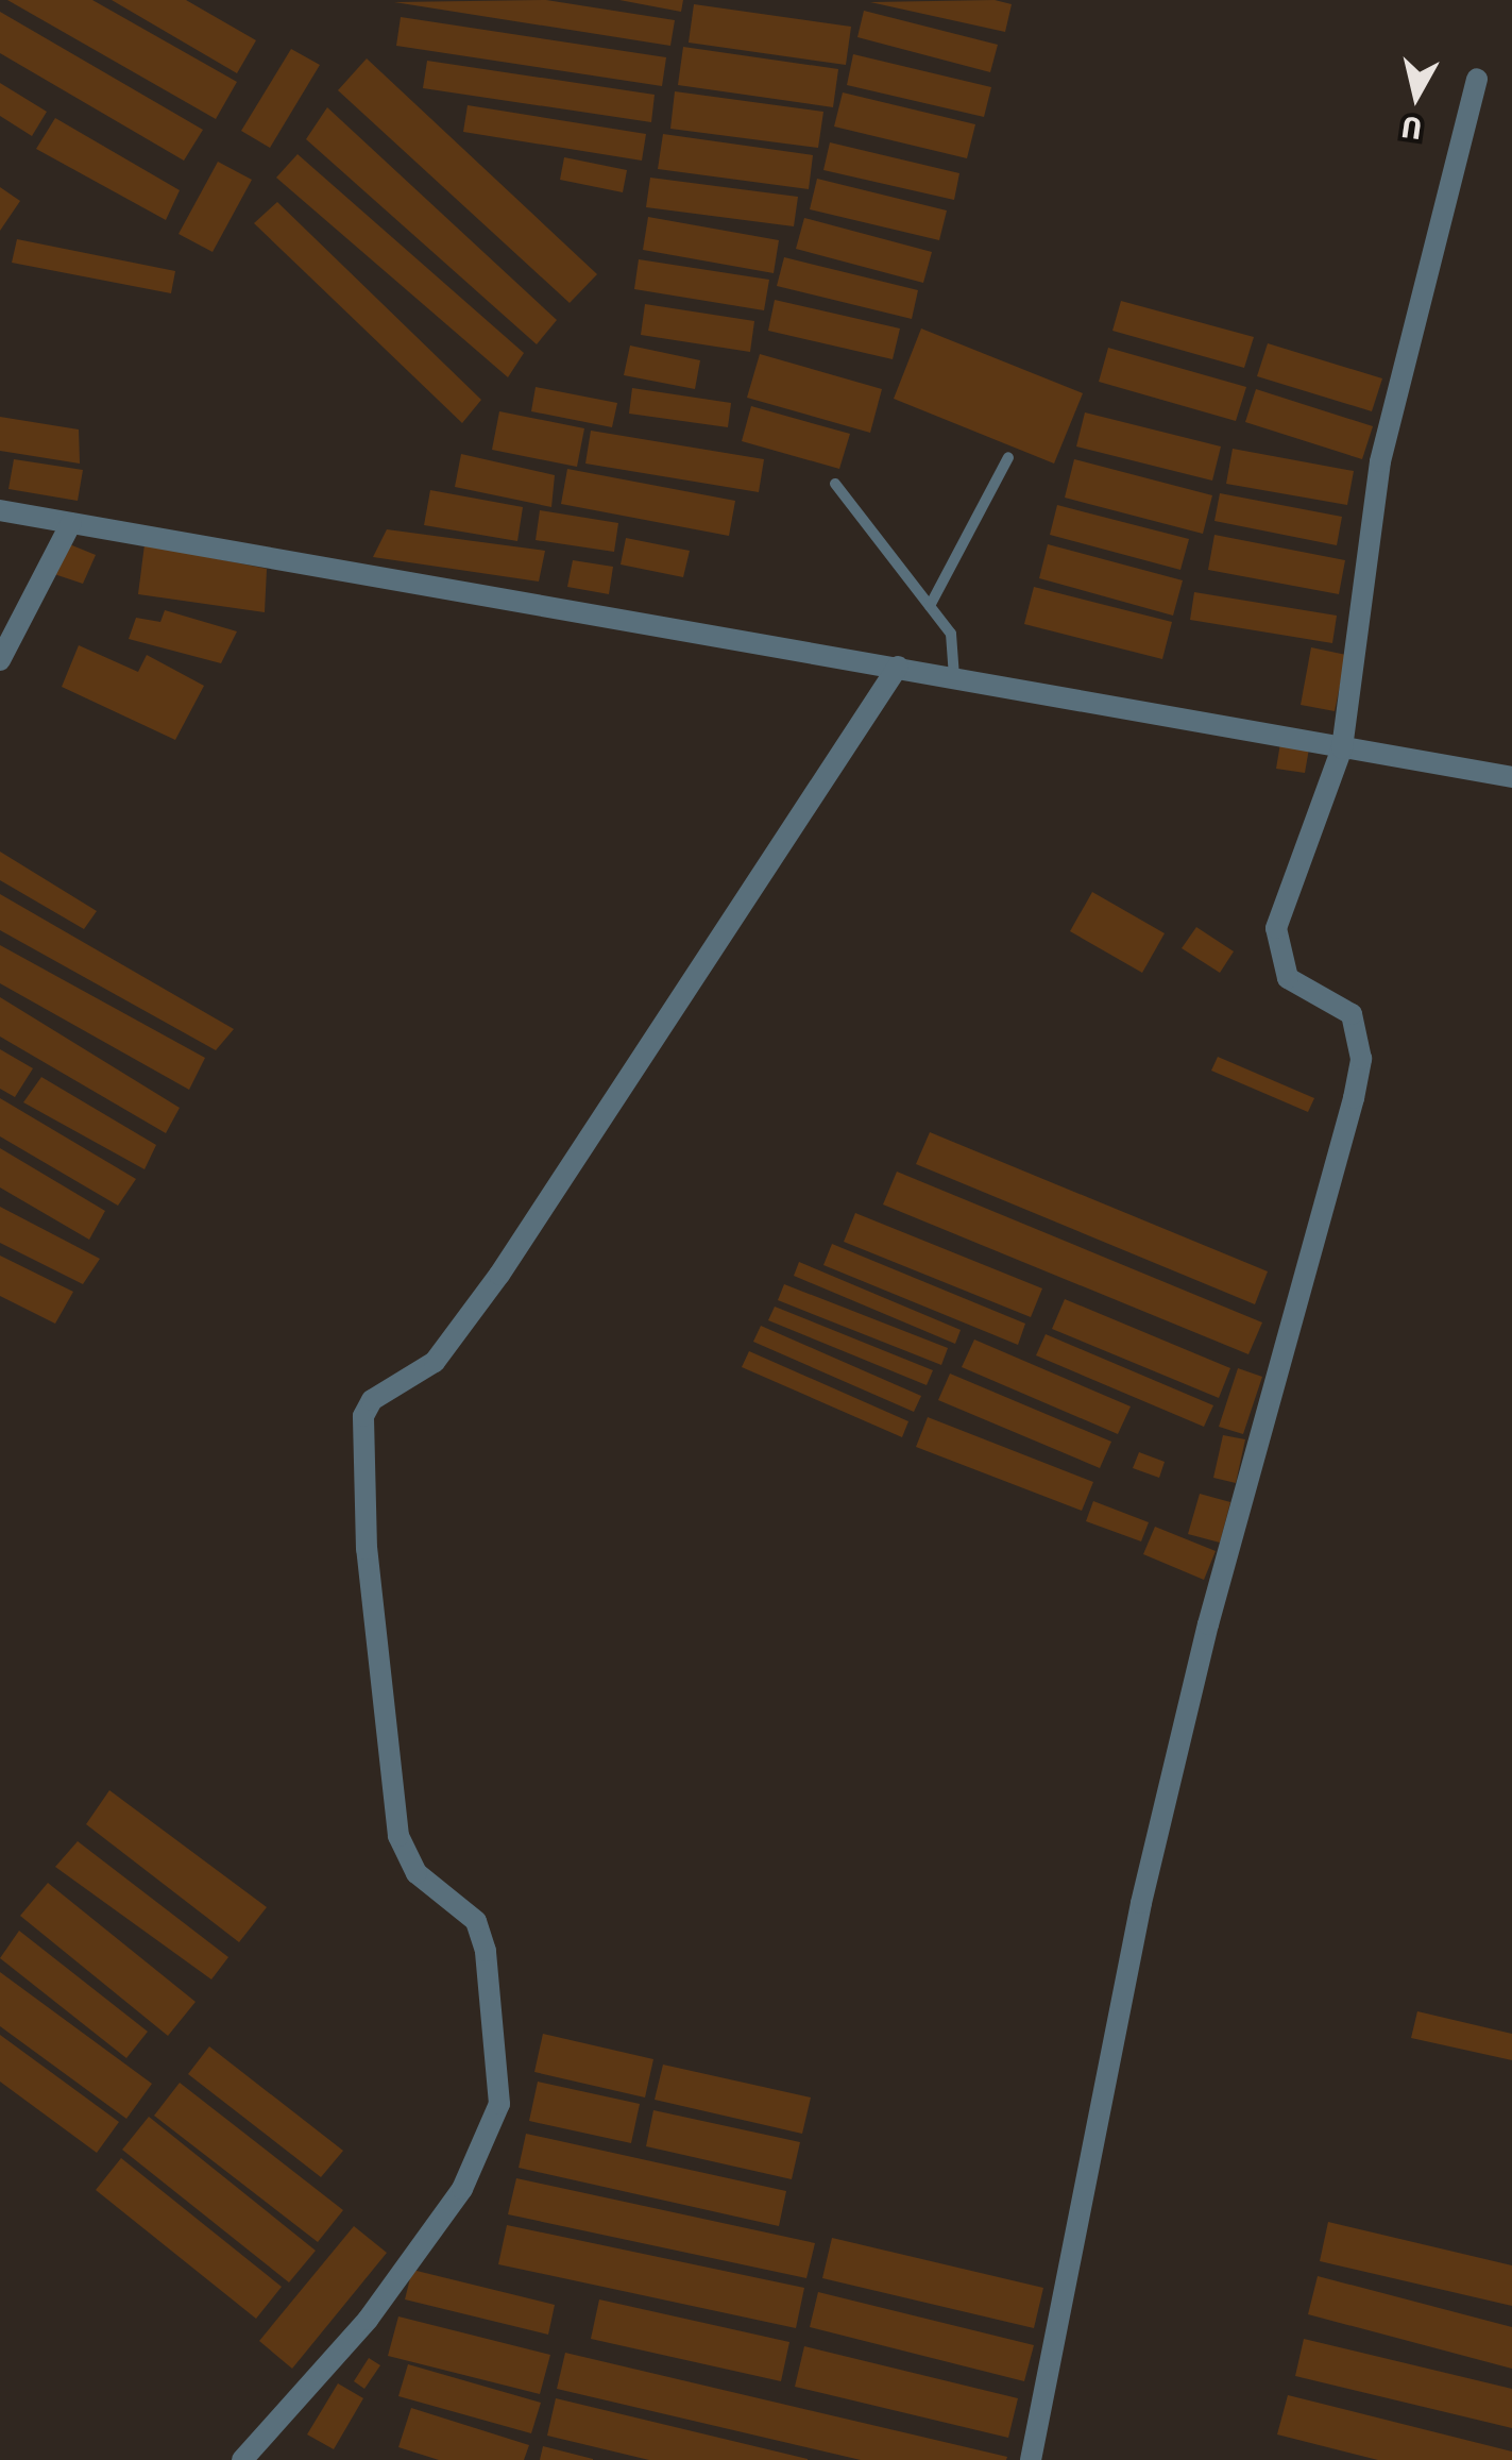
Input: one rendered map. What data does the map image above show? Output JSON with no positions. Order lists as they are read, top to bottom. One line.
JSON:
{"north":"bottom"}
